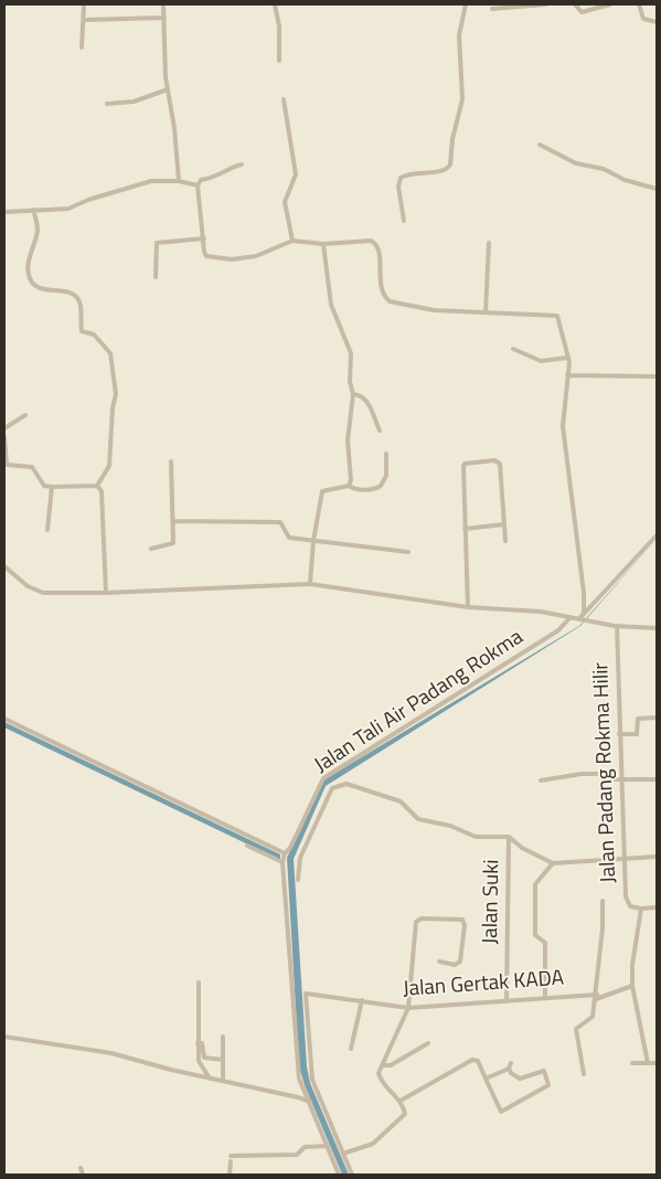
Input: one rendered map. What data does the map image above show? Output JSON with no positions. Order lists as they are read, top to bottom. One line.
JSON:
{"streets":{"street":["Jalan Tali Air Padang Rokma","Jalan Padang Rokma Hilir","Jalan Suki","Jalan Gertak KADA"]},"crossings":[["Jalan Suki","Jalan Gertak KADA"]]}
